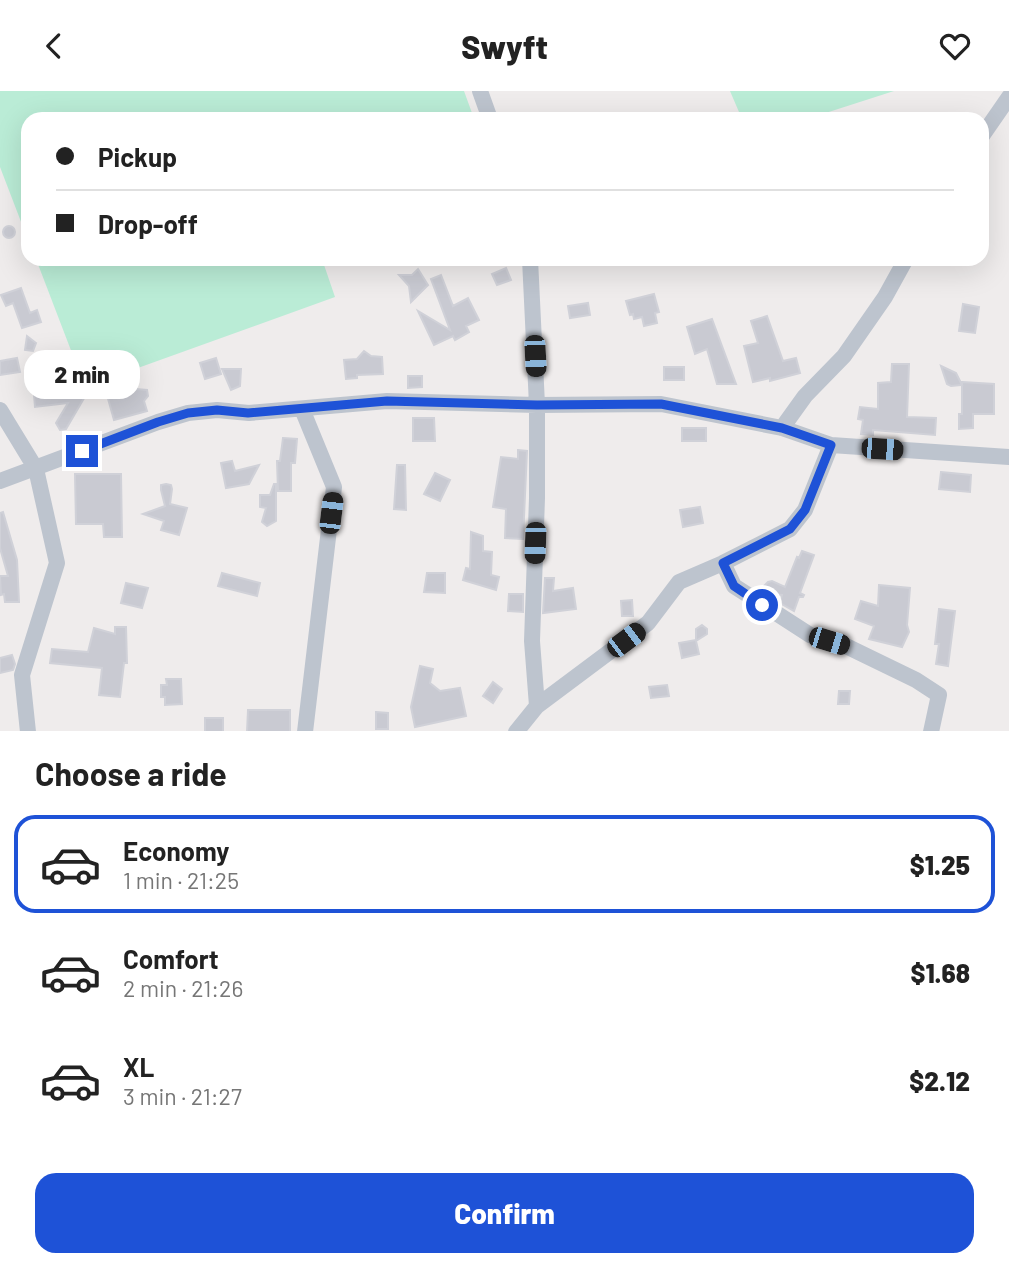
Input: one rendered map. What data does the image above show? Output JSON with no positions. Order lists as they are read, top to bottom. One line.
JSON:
{"page":{"header":"Swyft","banner":["Pickup","Drop-off"],"bubble":"2 min","heading":"Choose a ride","list":[{"name":"Economy","note":"1 min · 21:25","value":"$1.25"},{"name":"Comfort","note":"2 min · 21:26","value":"$1.68"},{"name":"XL","note":"3 min · 21:27","value":"$2.12"}],"buttons":"Confirm"}}
